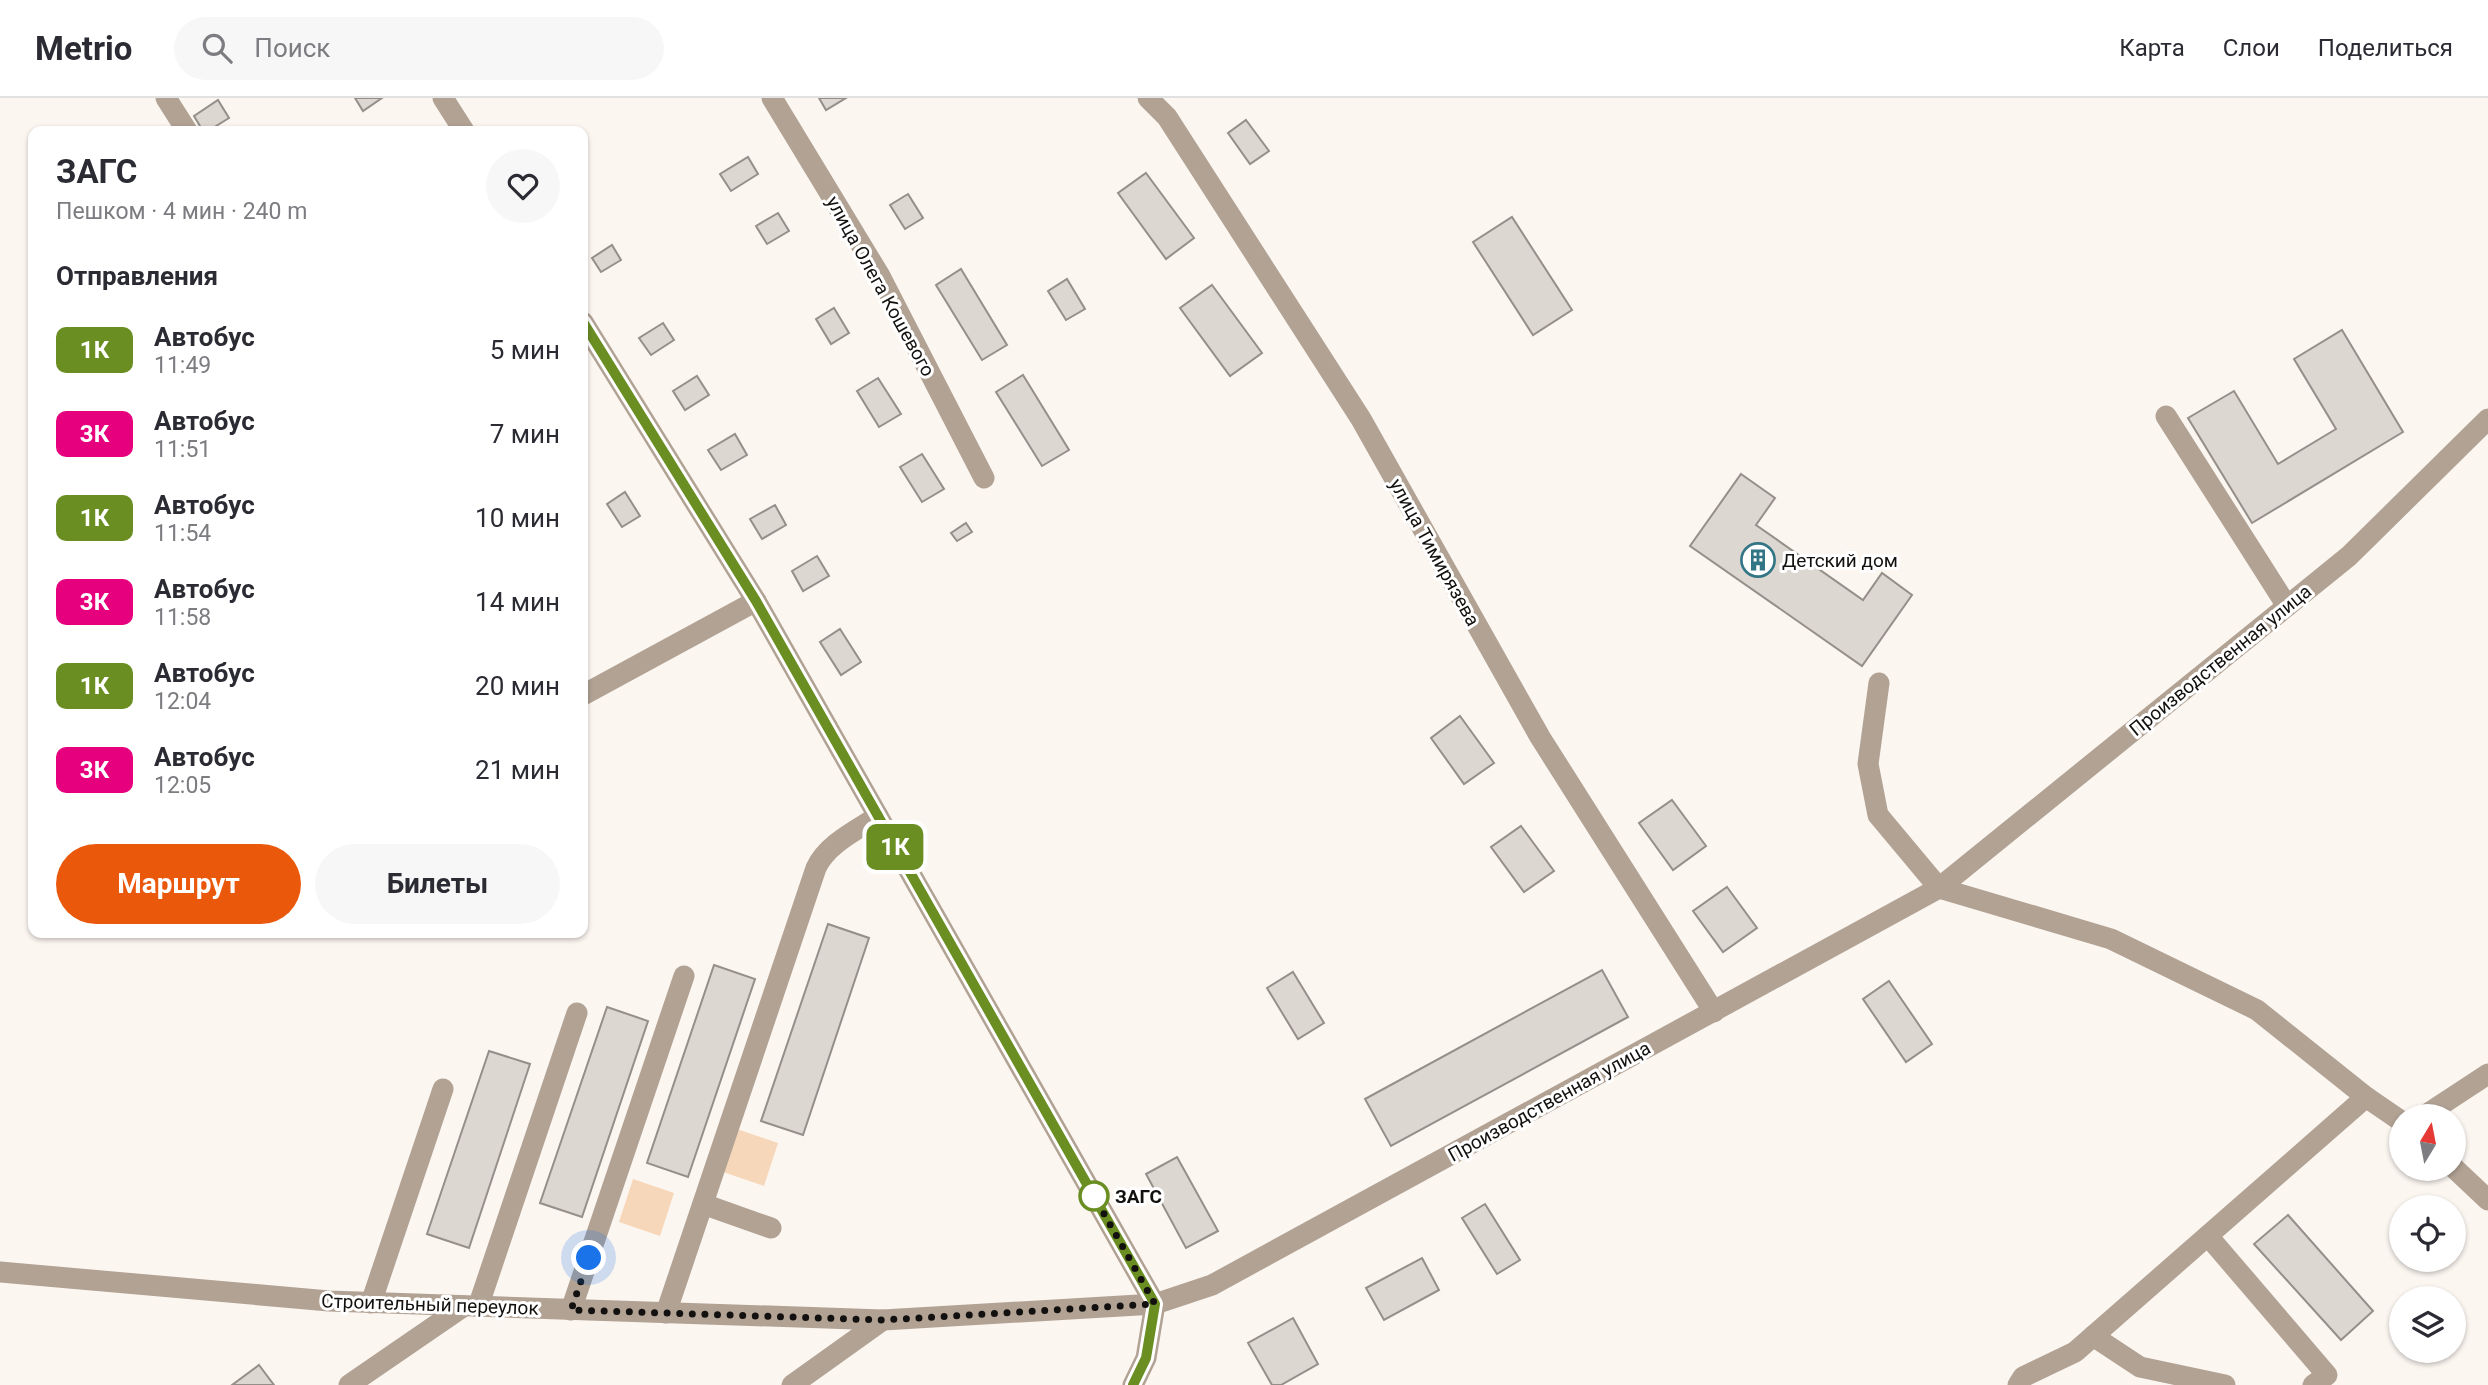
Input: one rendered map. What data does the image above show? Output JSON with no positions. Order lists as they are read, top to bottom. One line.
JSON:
{"streets":{"street":["улица Олега Кошевого","улица Тимирязева","Производственная улица","Строительный переулок"]},"crossings":[["улица Тимирязева","Производственная улица"],["Производственная улица","Строительный переулок"]],"places":{"building":["Детский дом"],"other":["ЗАГС"]},"lines":["bus line 1К"],"north":"top","page":{"header":"Metrio","search":"Поиск","nav":["Карта","Слои","Поделиться"],"on_map":"1К","heading":[["ЗАГС","Пешком · 4 мин · 240 m"],"Отправления"],"list":[{"mark":"1К","name":"Автобус","note":"11:49","value":"5 мин"},{"mark":"3К","name":"Автобус","note":"11:51","value":"7 мин"},{"mark":"1К","name":"Автобус","note":"11:54","value":"10 мин"},{"mark":"3К","name":"Автобус","note":"11:58","value":"14 мин"},{"mark":"1К","name":"Автобус","note":"12:04","value":"20 мин"},{"mark":"3К","name":"Автобус","note":"12:05","value":"21 мин"}],"buttons":["Маршрут","Билеты"]}}
